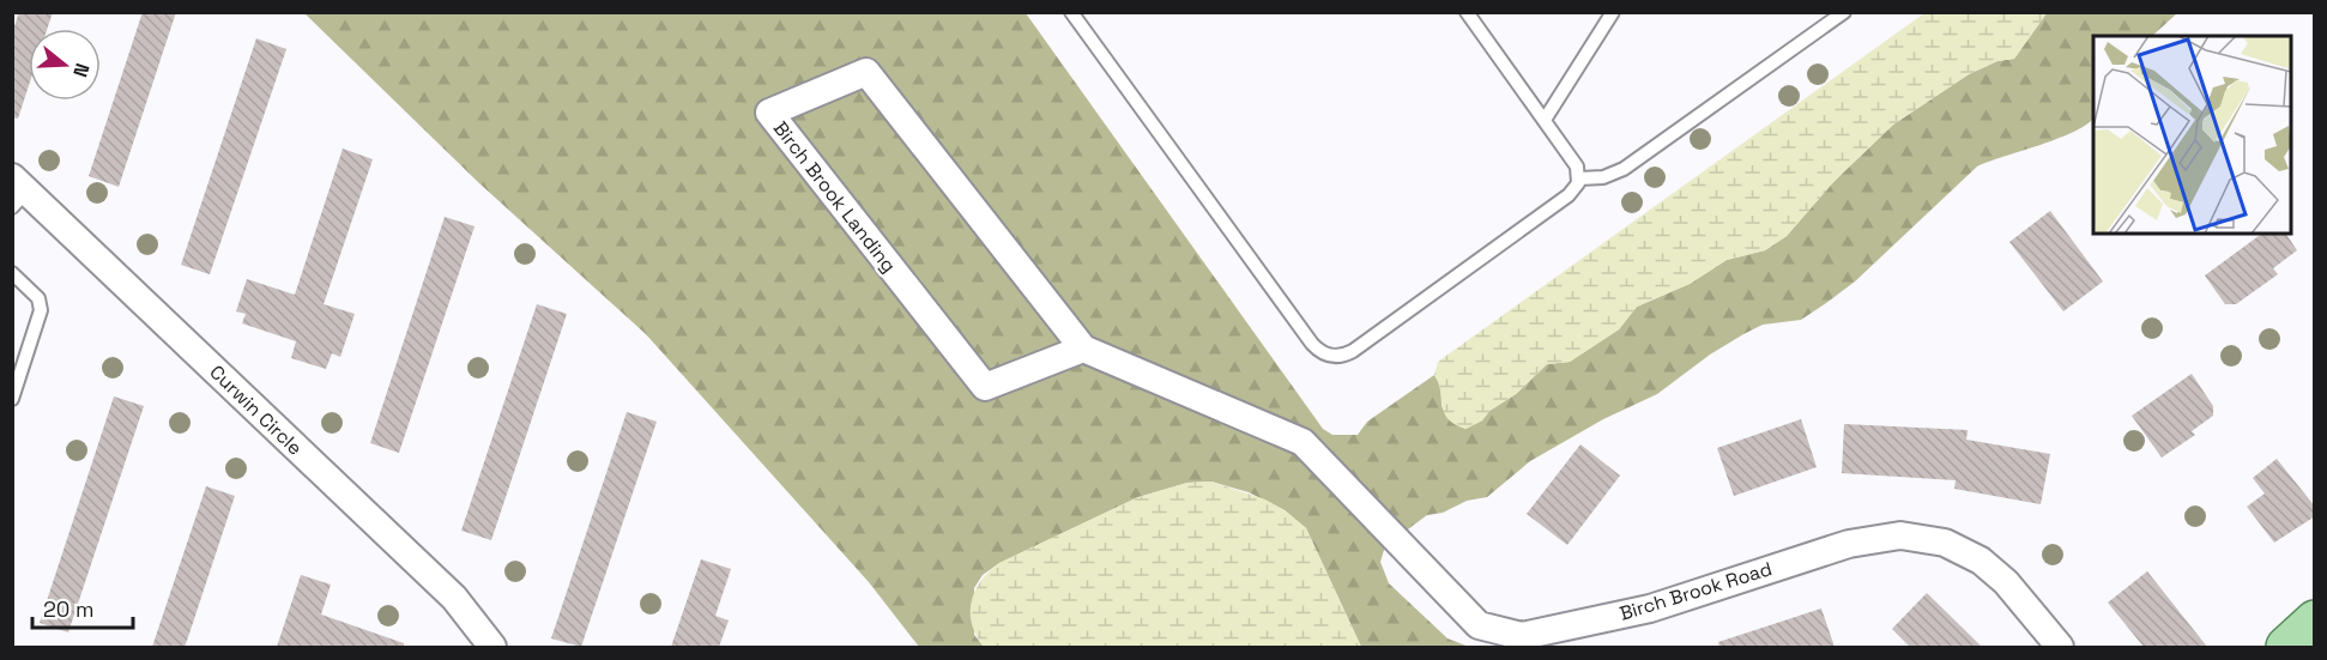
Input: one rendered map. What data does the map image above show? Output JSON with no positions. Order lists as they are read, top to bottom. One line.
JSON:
{"streets":{"street":["Birch Brook Landing","Curwin Circle","Birch Brook Road"]},"crossings":[["Birch Brook Landing","Birch Brook Road"]],"scale_bar":"20 m","north":"right"}
